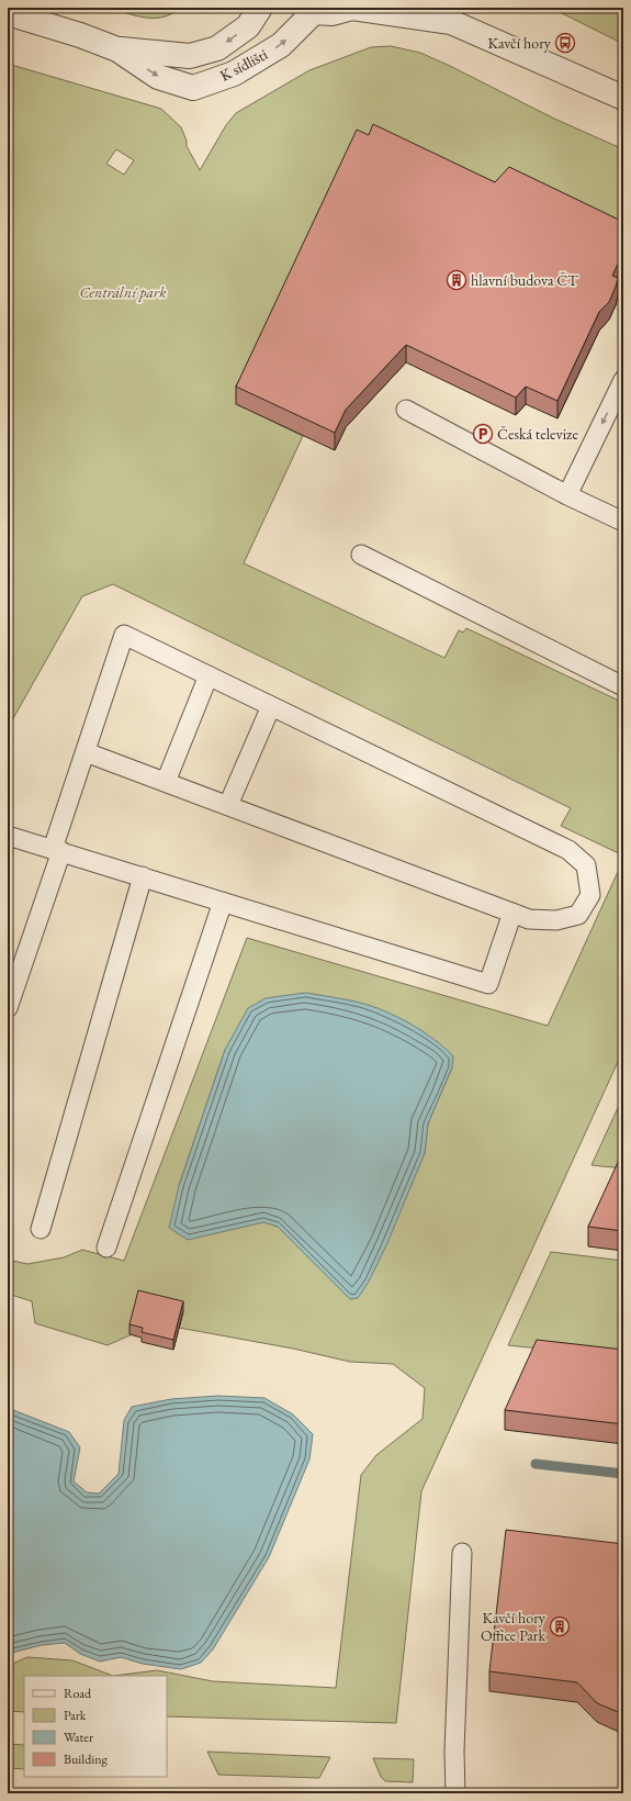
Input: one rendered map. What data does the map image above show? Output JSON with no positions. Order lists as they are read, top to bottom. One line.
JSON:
{"streets":{"street":["K sídlišti"]},"parks":["Centrální park"],"places":{"bus stop":["Kavčí hory"],"building":["hlavní budova ČT","Kavčí hory Office Park"],"parking":["Česká televize"]},"legend":["Road","Park","Water","Building"]}
